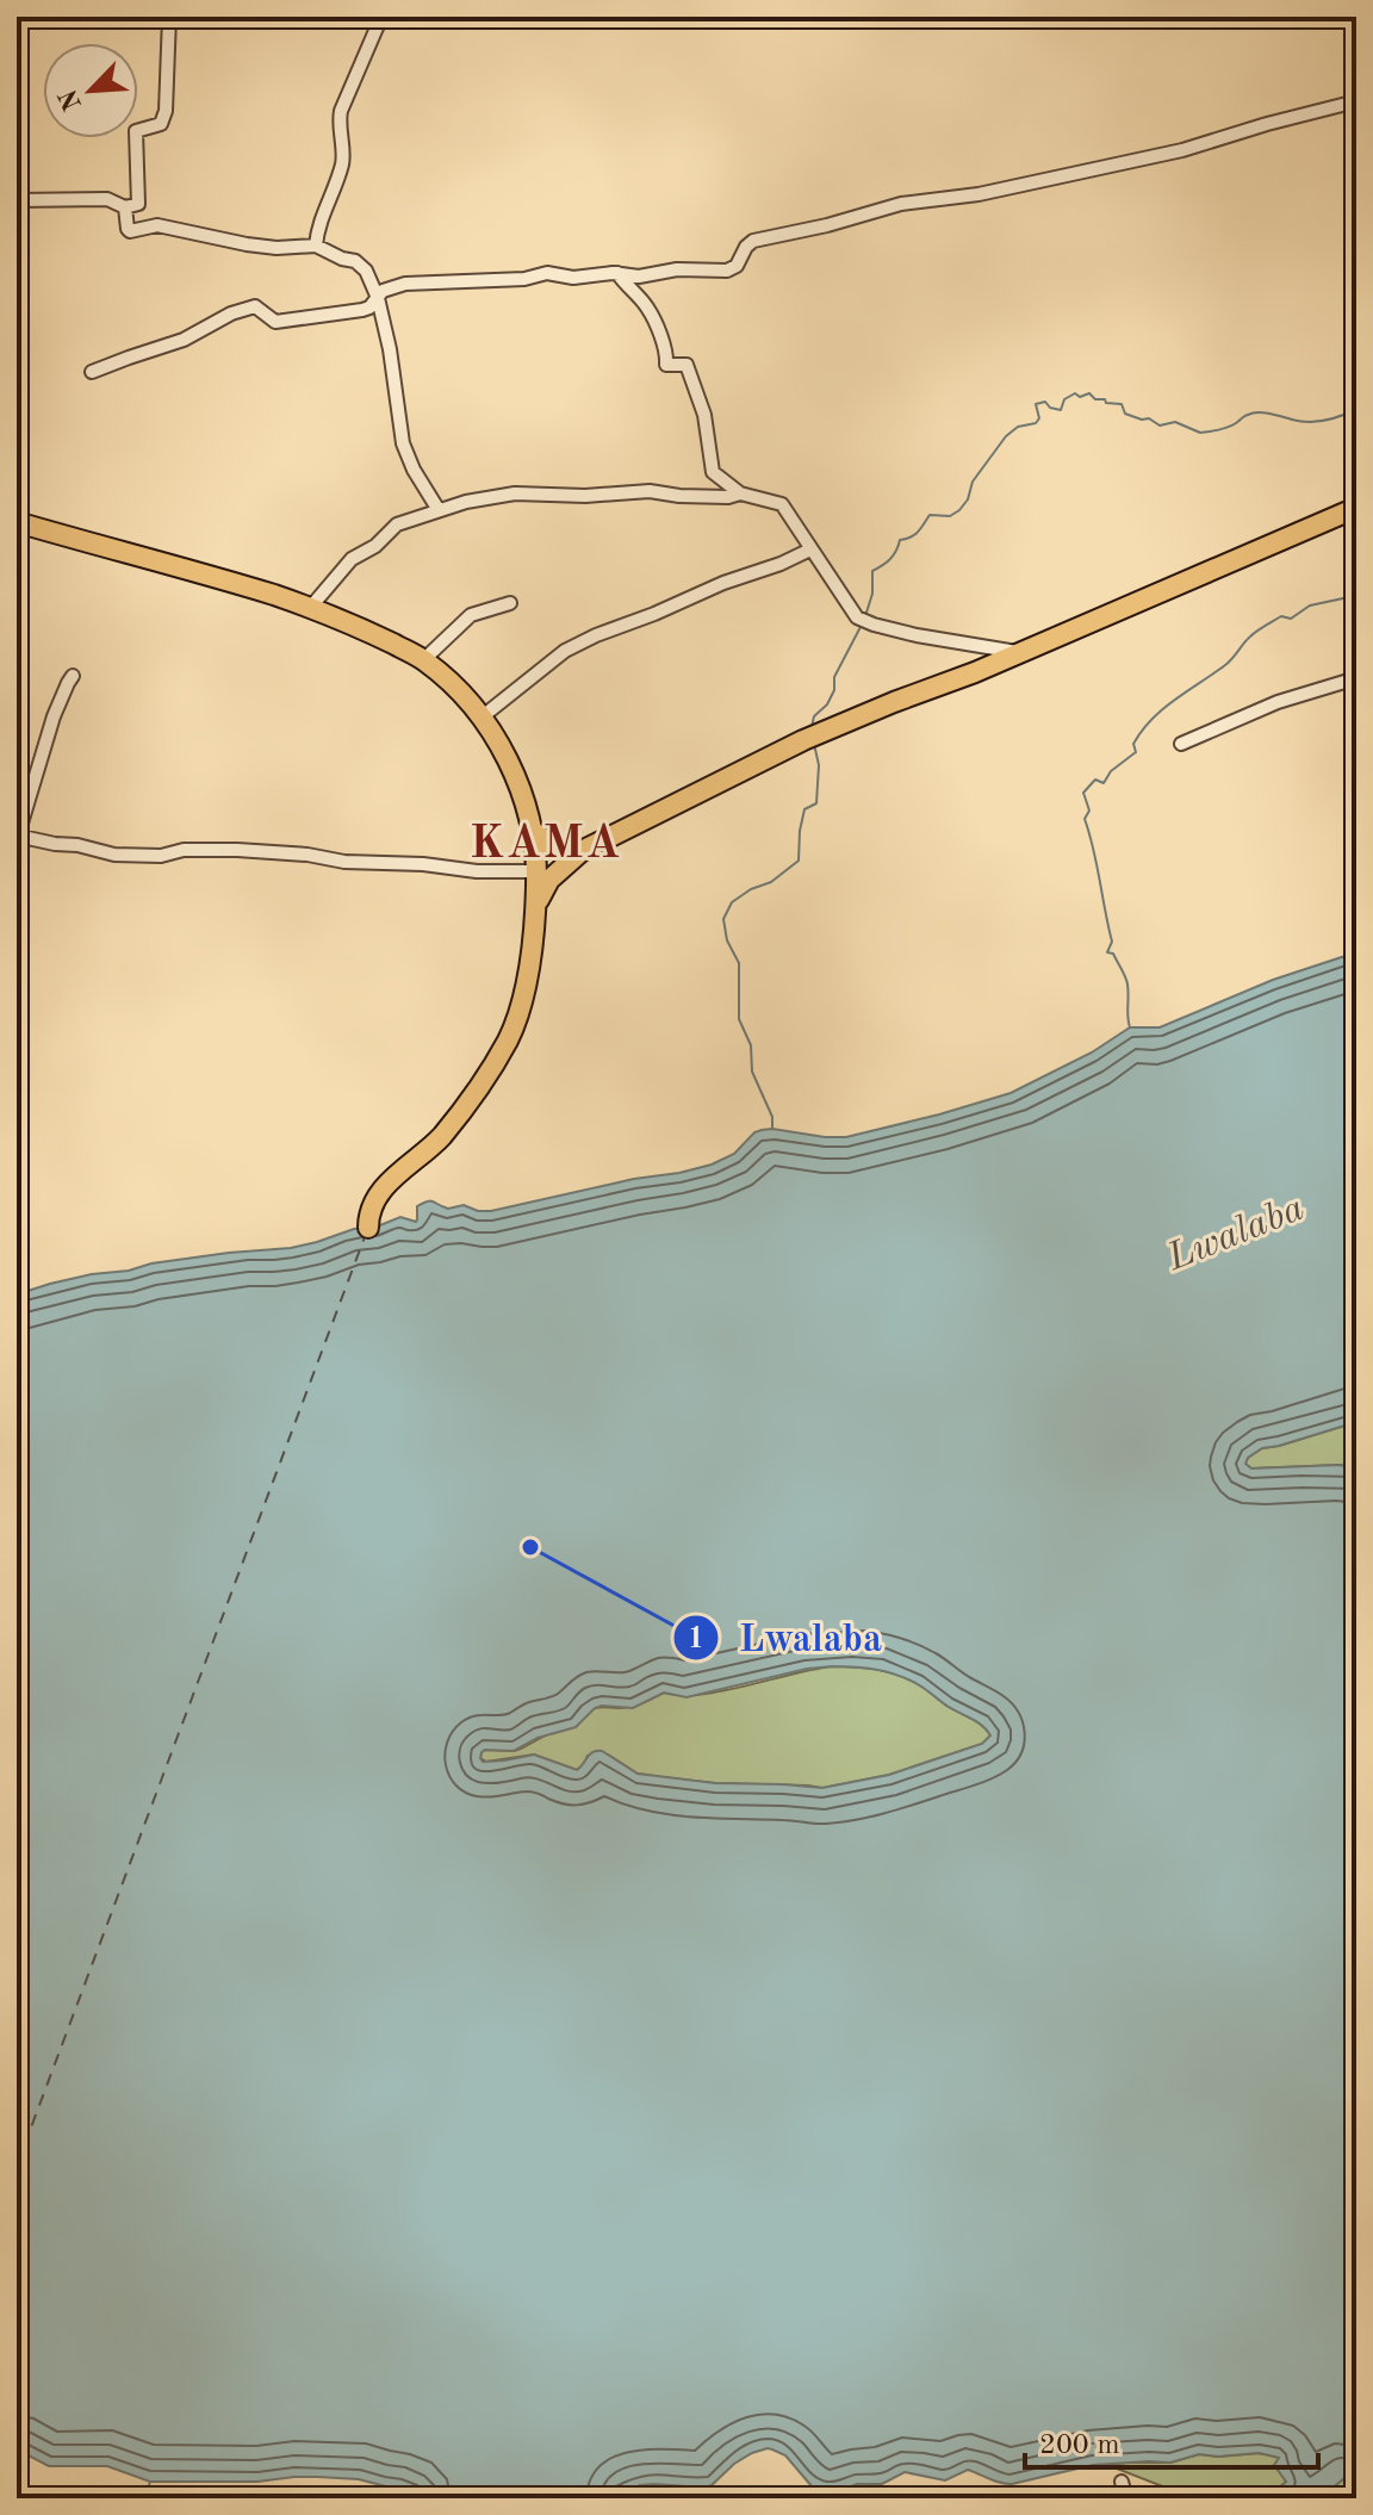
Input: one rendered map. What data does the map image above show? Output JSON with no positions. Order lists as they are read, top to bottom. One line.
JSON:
{"districts":["KAMA"],"water":["Lwalaba"],"places":["Lwalaba"],"scale_bar":"200 m","north":"bottom left"}
